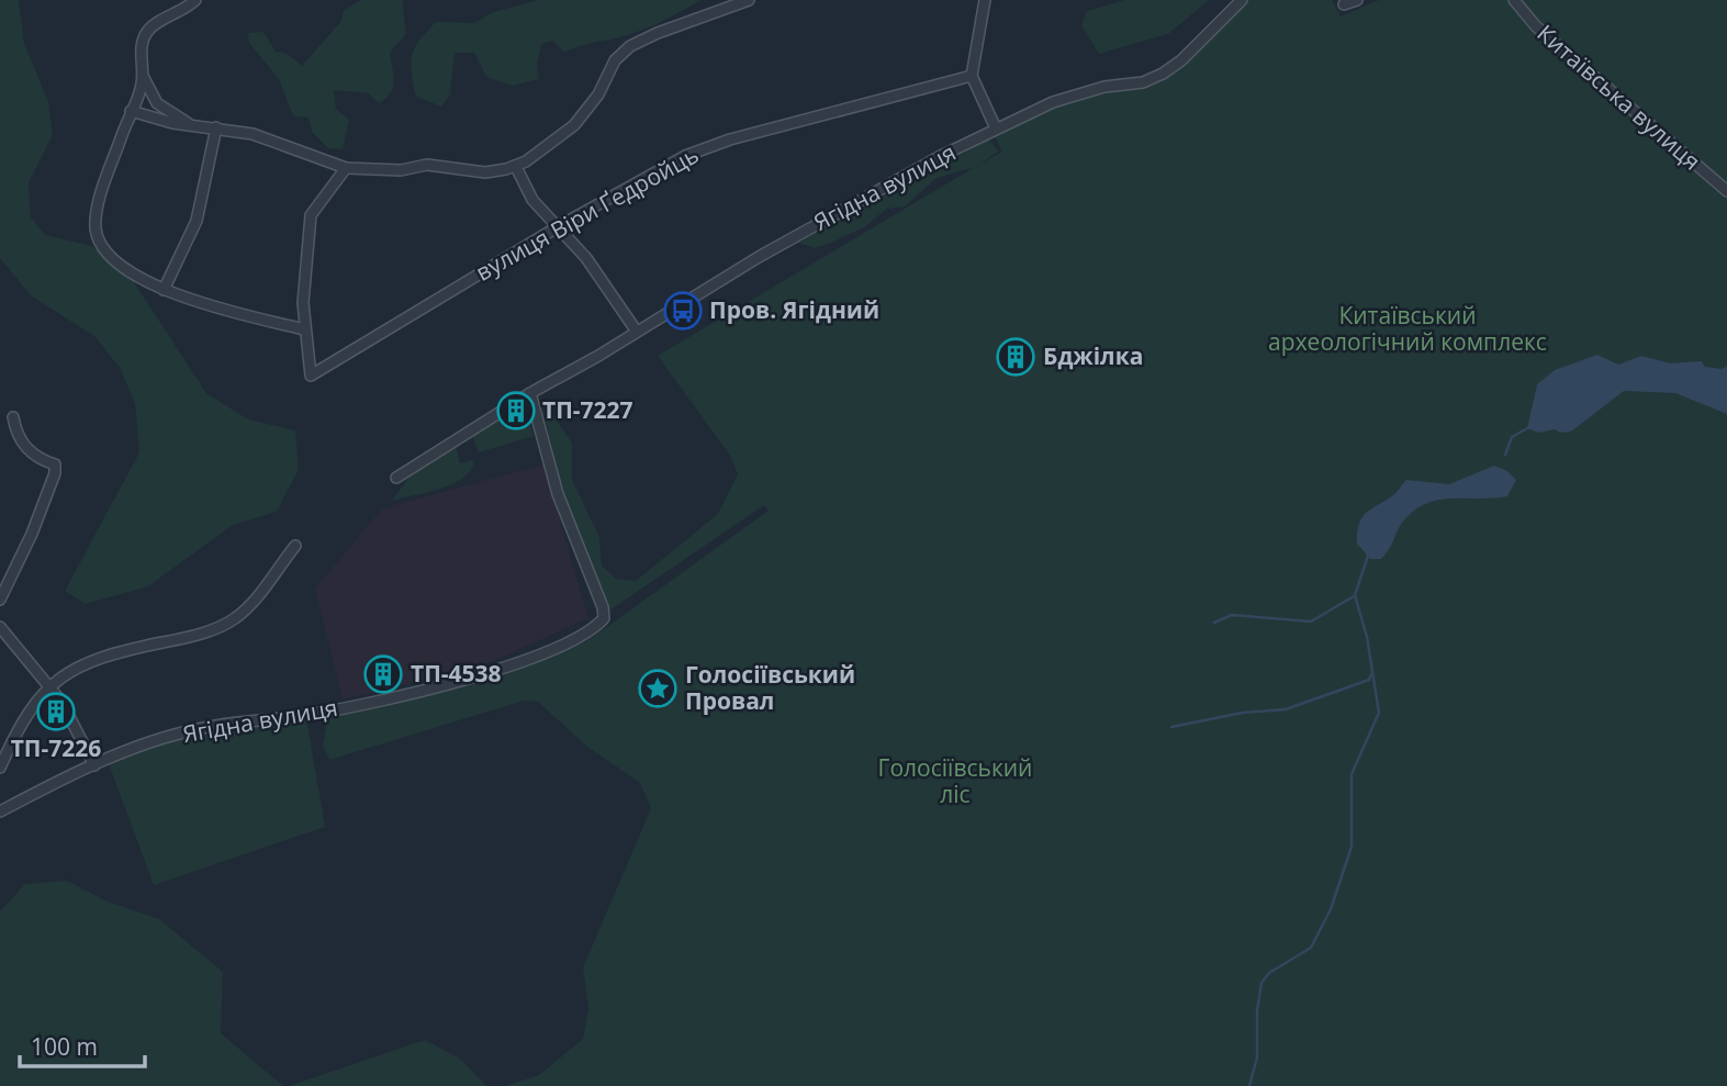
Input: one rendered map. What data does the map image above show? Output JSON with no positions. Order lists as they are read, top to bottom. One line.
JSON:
{"streets":{"street":["Китаївська вулиця","Ягідна вулиця","вулиця Віри Ґедройць"]},"parks":["Китаївський археологічний комплекс","Голосіївський ліс"],"places":{"bus stop":["Пров. Ягідний"],"building":["Бджілка","ТП-7227","ТП-4538","ТП-7226"],"place":["Голосіївський Провал"]},"scale_bar":"100 m"}
